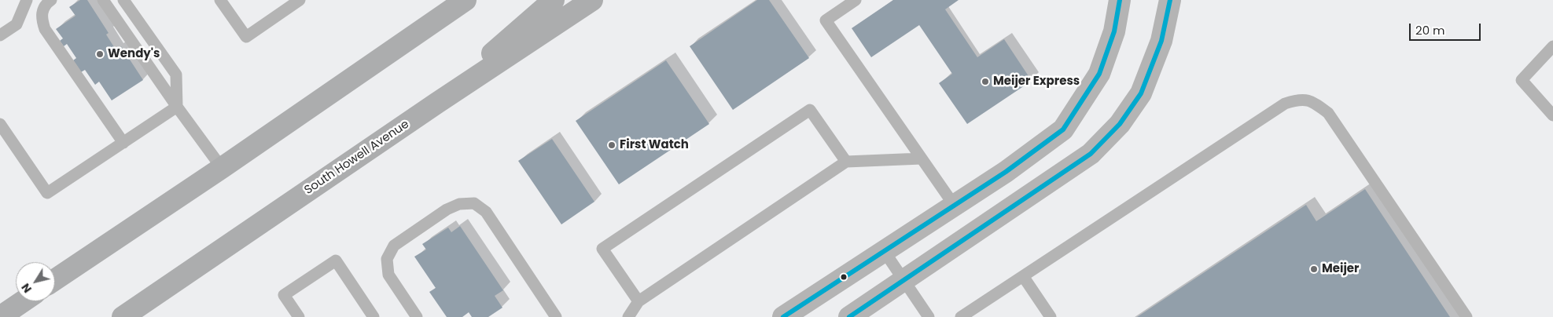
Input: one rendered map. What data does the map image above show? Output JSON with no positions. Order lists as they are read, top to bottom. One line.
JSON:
{"streets":{"main road":["South Howell Avenue"]},"places":["Wendy's","Meijer Express","First Watch","Meijer"],"scale_bar":"20 m","north":"bottom left"}
